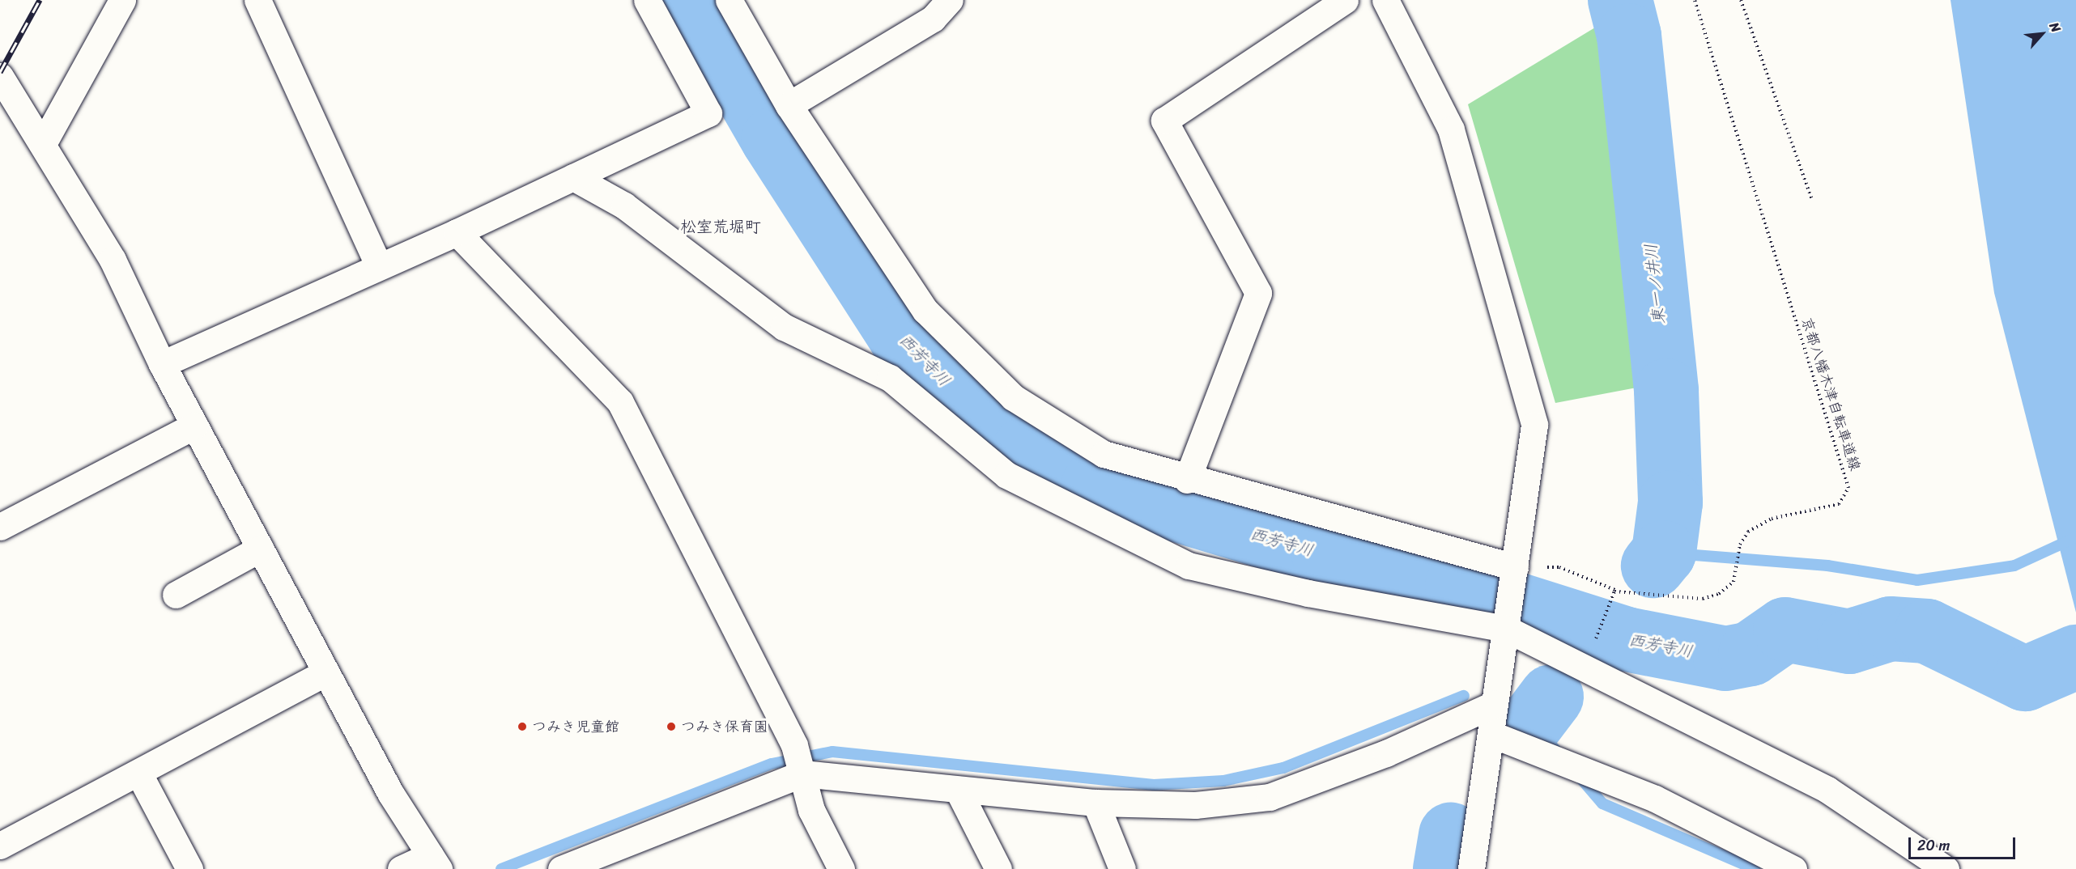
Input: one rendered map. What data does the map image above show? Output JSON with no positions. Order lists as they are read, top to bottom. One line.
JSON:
{"streets":{"path":["京都八幡木津自転車道線"]},"districts":["松室荒堀町"],"water":["東一ノ井川","西芳寺川"],"places":["つみき児童館","つみき保育園"],"scale_bar":"20 m","north":"top right"}
